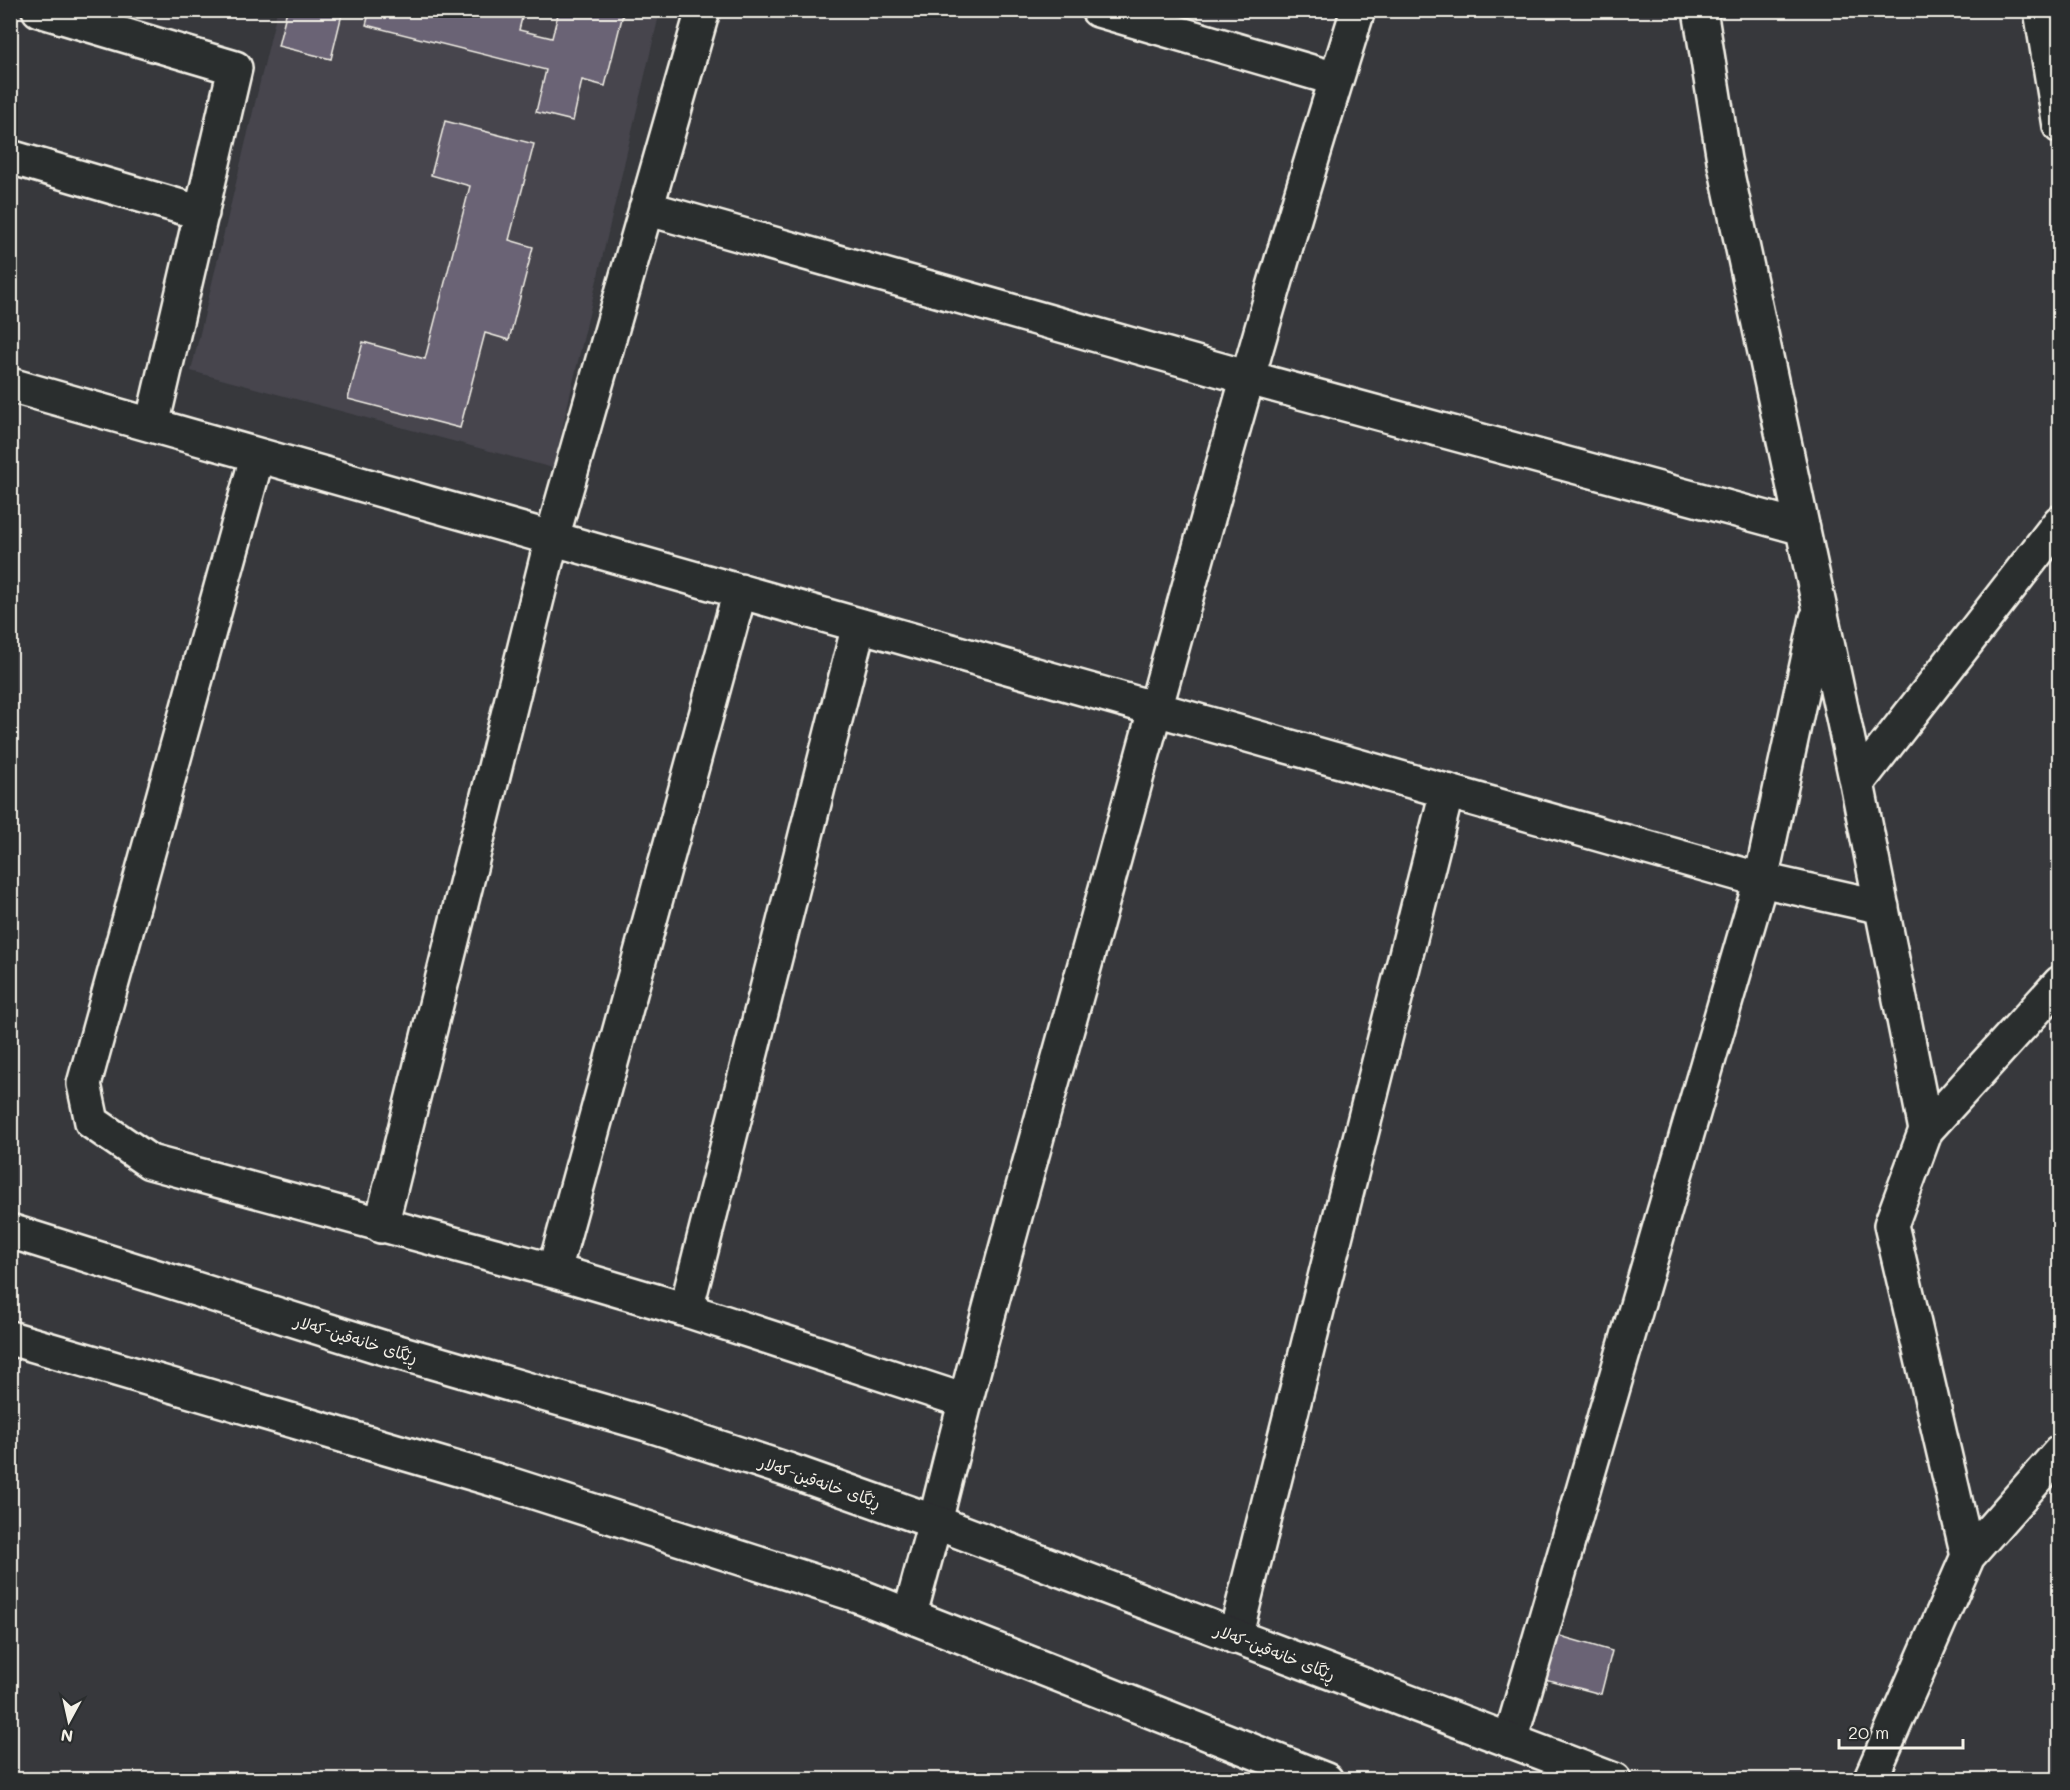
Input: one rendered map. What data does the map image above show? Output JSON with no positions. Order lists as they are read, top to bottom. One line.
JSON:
{"streets":{"street":["ڕێگای خانەقین-کەلار"]},"scale_bar":"20 m","north":"bottom"}
